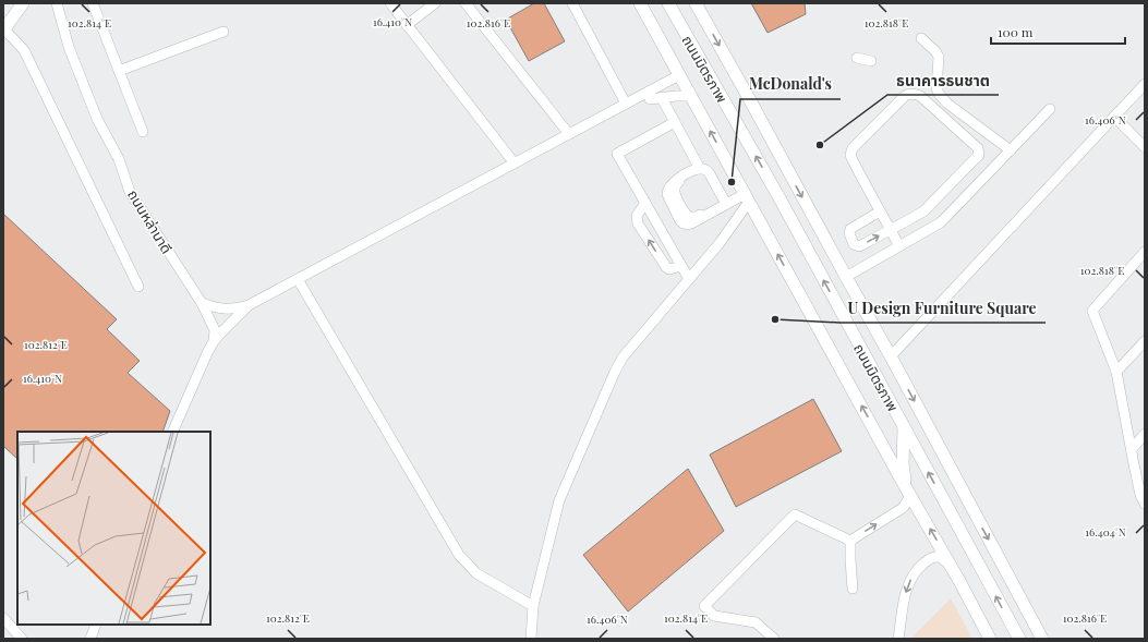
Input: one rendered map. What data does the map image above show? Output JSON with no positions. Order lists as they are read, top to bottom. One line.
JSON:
{"streets":{"main road":["ถนนมิตรภาพ"],"street":["ถนนหล่านาดี"]},"places":["ธนาคารธนชาต","McDonald's","U Design Furniture Square"],"scale_bar":"100 m","coordinates":["16.410°N","102.814°E","102.816°E","102.818°E","16.406°N","102.812°E","16.404°N"]}
